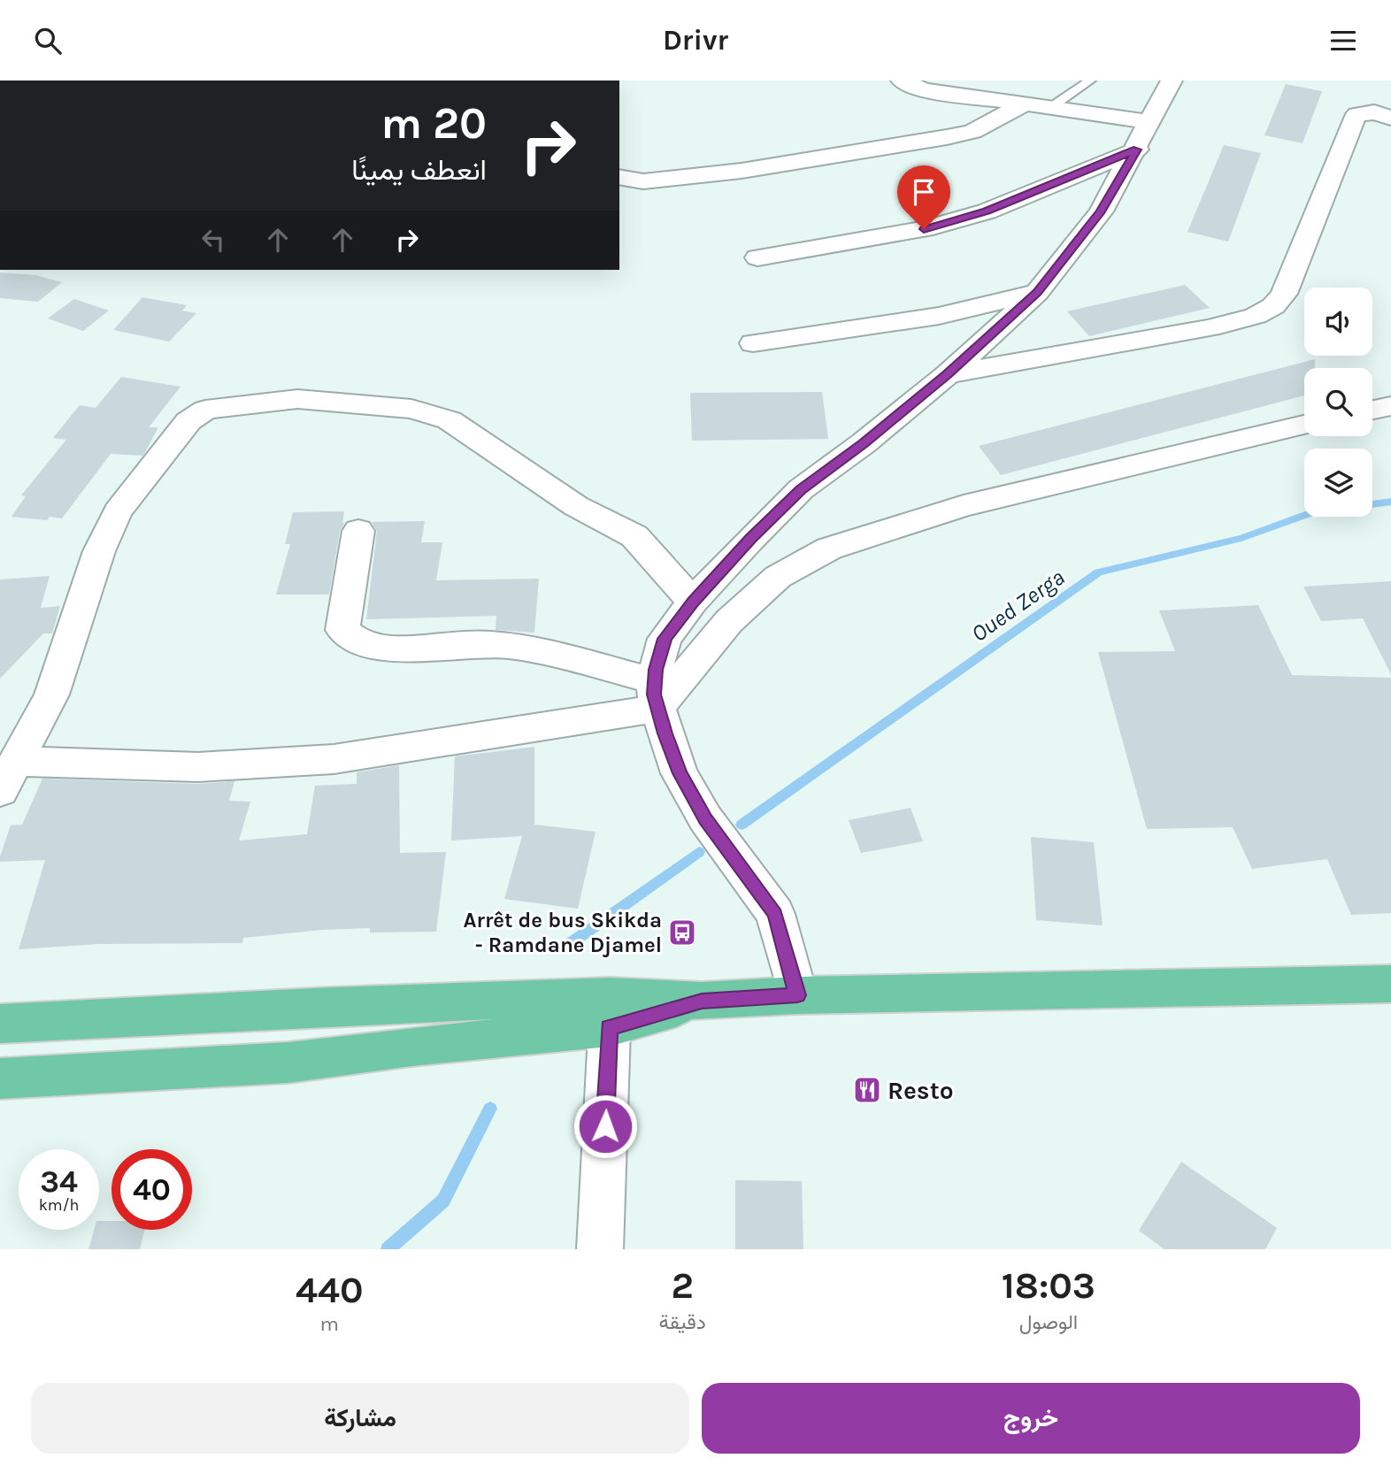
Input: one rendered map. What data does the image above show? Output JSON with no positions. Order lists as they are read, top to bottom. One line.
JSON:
{"water":["Oued Zerga"],"places":{"bus stop":["Arrêt de bus Skikda - Ramdane Djamel"],"restaurant":["Resto"]},"page":{"header":"Drivr","turn":["20 m","انعطف يمينًا"],"speed":"34 km/h","limit":"40","eta":["18:03","الوصول","2","دقيقة","440","m"],"buttons":["خروج","مشاركة"]}}
